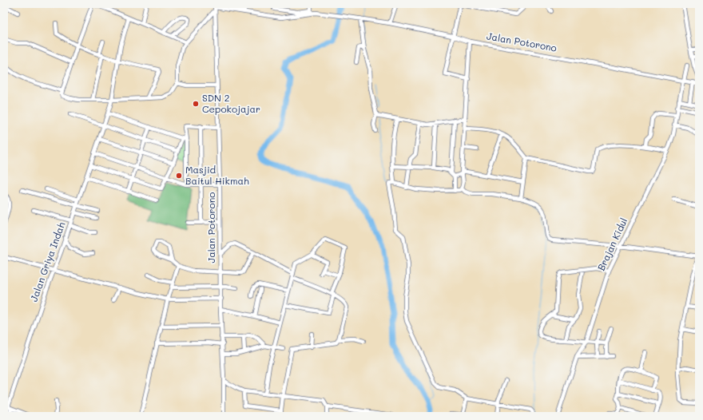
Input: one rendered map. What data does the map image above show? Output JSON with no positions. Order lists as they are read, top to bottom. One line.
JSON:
{"streets":{"street":["Jalan Potorono","Brajan Kidul","Jalan Griya Indah"]},"crossings":[["Jalan Potorono","Brajan Kidul"]],"places":["SDN 2 Cepokojajar","Masjid Baitul Hikmah"]}
